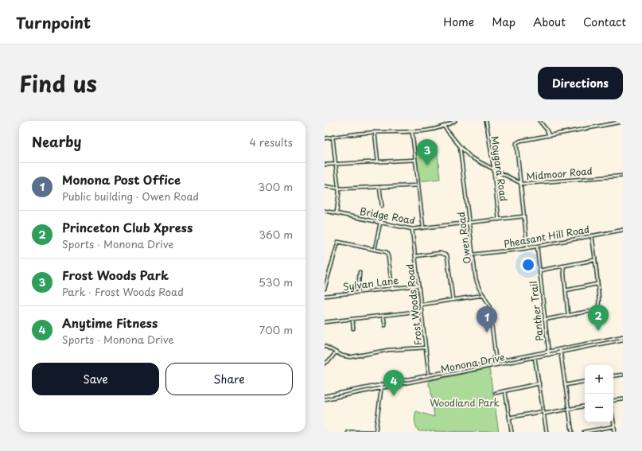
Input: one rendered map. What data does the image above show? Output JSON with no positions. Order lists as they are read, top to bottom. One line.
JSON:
{"streets":{"street":["Moygara Road","Midmoor Road","Bridge Road","Pheasant Hill Road","Owen Road","Sylvan Lane","Frost Woods Road","Panther Trail","Monona Drive"]},"crossings":[["Moygara Road","Midmoor Road"],["Moygara Road","Bridge Road"],["Midmoor Road","Owen Road"],["Bridge Road","Owen Road"],["Bridge Road","Frost Woods Road"],["Pheasant Hill Road","Owen Road"],["Pheasant Hill Road","Panther Trail"],["Owen Road","Monona Drive"],["Sylvan Lane","Frost Woods Road"],["Frost Woods Road","Monona Drive"],["Panther Trail","Monona Drive"]],"parks":["Woodland Park"],"page":{"header":"Turnpoint","nav":["Home","Map","About","Contact"],"title":"Find us","buttons":["Directions",["Save","Share"]],"heading":["Nearby","4 results"],"pins":["3","2","1","4"],"list":[{"mark":"1","name":"Monona Post Office","note":"Public building · Owen Road","value":"300 m"},{"mark":"2","name":"Princeton Club Xpress","note":"Sports · Monona Drive","value":"360 m"},{"mark":"3","name":"Frost Woods Park","note":"Park · Frost Woods Road","value":"530 m"},{"mark":"4","name":"Anytime Fitness","note":"Sports · Monona Drive","value":"700 m"}],"map_buttons":["+","−"]}}
